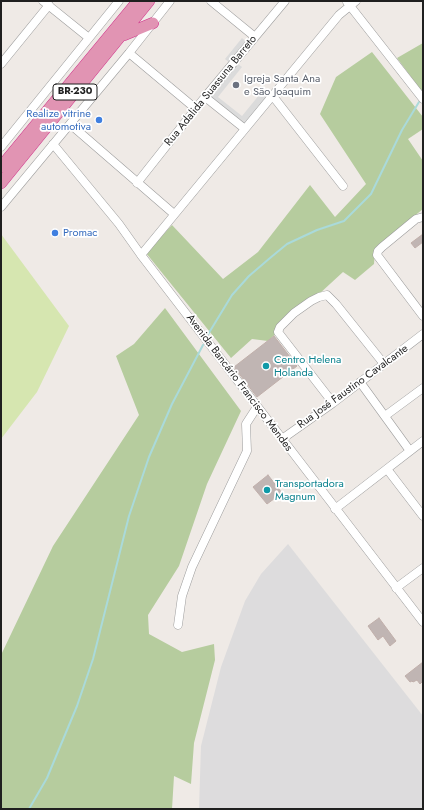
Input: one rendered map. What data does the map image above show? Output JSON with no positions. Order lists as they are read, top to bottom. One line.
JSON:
{"streets":{"highway":["BR-230"],"street":["Rua Adalida Suassuna Barreto","Avenida Bancário Francisco Mendes","Rua José Faustino Cavalcante"]},"crossings":[["Avenida Bancário Francisco Mendes","Rua José Faustino Cavalcante"]],"places":["Igreja Santa Ana e São Joaquim","Realize vitrine automotiva","Promac","Centro Helena Holanda","Transportadora Magnum"]}
